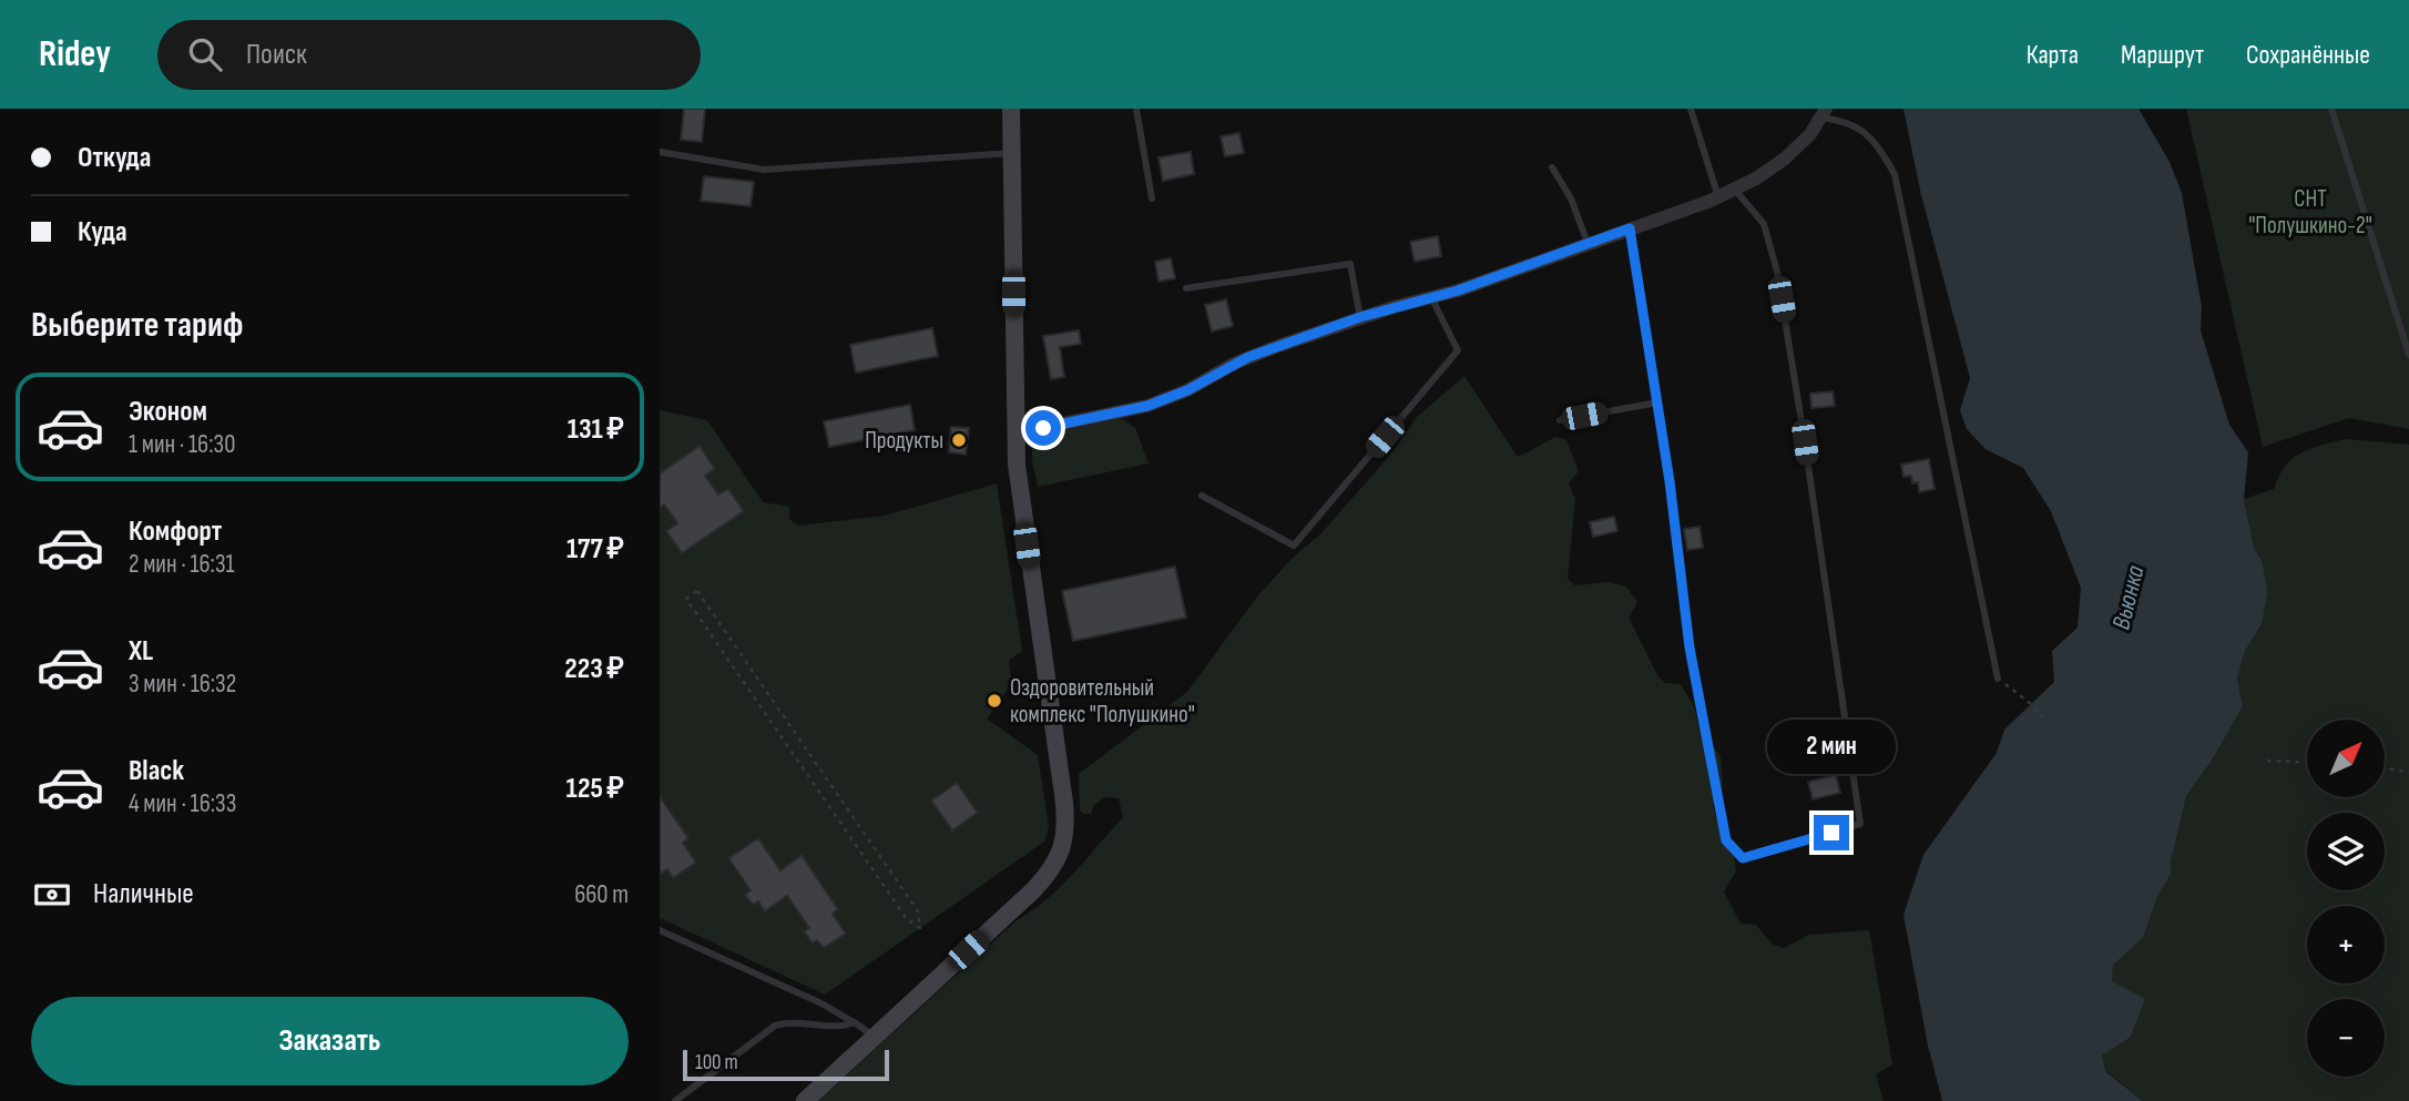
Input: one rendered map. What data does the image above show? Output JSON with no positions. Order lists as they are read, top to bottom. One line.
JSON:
{"water":["Вьюнка"],"parks":["СНТ \"Полушкино-2\""],"places":["Продукты","Оздоровительный комплекс \"Полушкино\""],"scale_bar":"100 m","north":"top right","page":{"header":"Ridey","search":"Поиск","nav":["Карта","Маршрут","Сохранённые"],"banner":["Откуда","Куда"],"heading":"Выберите тариф","list":[{"name":"Эконом","note":"1 мин · 16:30","value":"131 ₽"},{"name":"Комфорт","note":"2 мин · 16:31","value":"177 ₽"},{"name":"XL","note":"3 мин · 16:32","value":"223 ₽"},{"name":"Black","note":"4 мин · 16:33","value":"125 ₽"}],"map_buttons":["+","−"],"bubble":"2 мин","pay":["Наличные","660 m"],"buttons":"Заказать","scale":"100 m"}}
